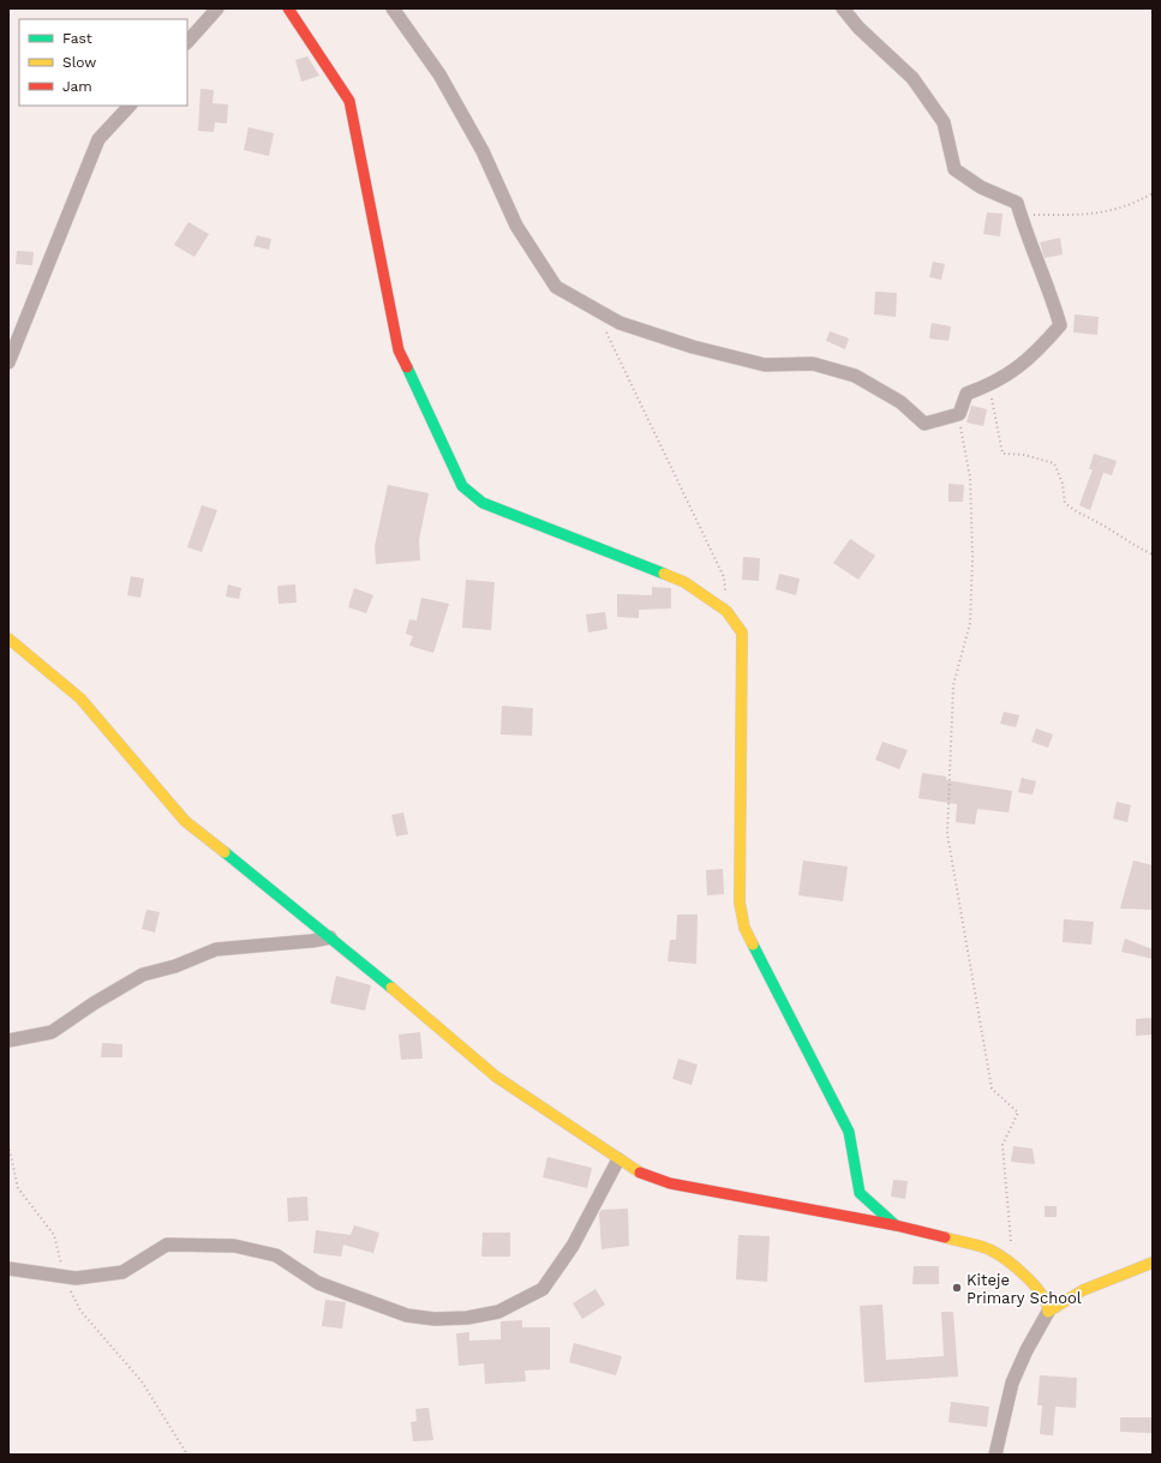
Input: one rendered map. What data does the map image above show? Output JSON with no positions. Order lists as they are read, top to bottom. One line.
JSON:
{"places":["Kiteje Primary School"],"legend":["Fast","Slow","Jam"]}
